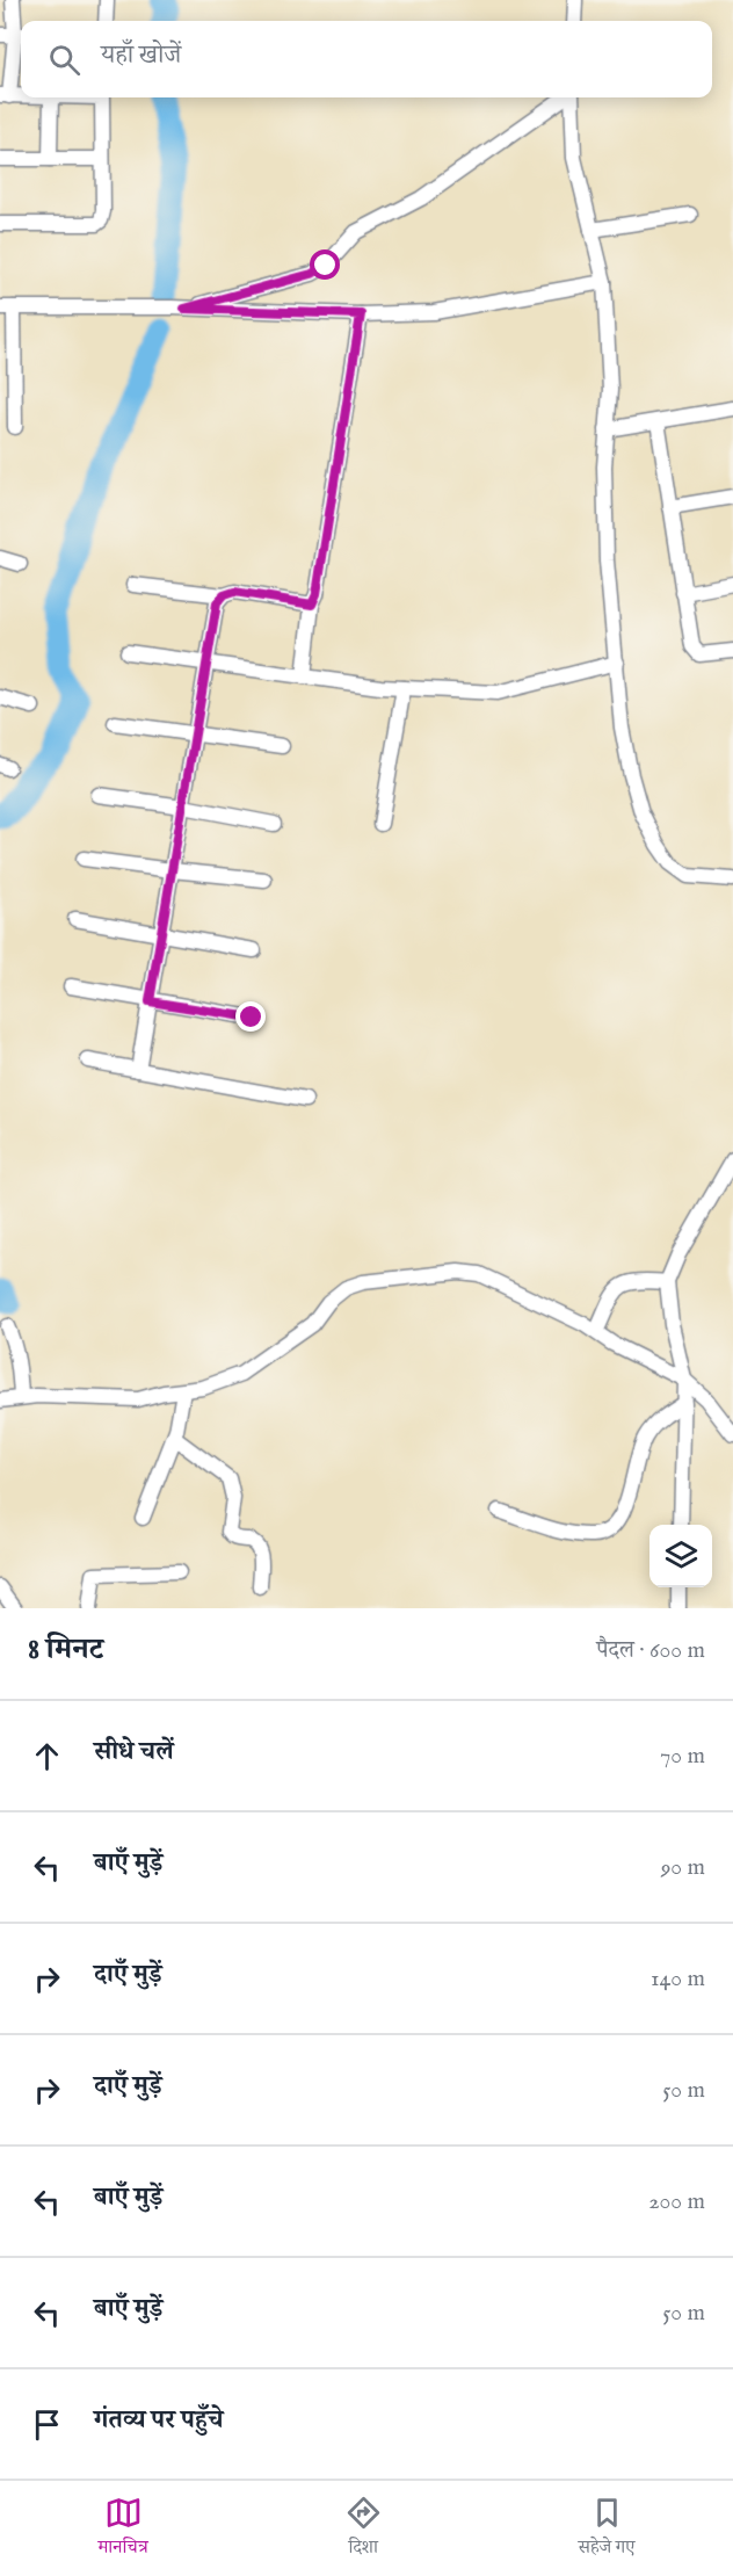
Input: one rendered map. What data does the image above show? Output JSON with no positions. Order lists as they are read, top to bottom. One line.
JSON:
{"page":{"search":"यहाँ खोजें","heading":["8 मिनट","पैदल · 600 m"],"list":[["सीधे चलें","70 m"],["बाएँ मुड़ें","90 m"],["दाएँ मुड़ें","140 m"],["दाएँ मुड़ें","50 m"],["बाएँ मुड़ें","200 m"],["बाएँ मुड़ें","50 m"],"गंतव्य पर पहुँचे"],"nav":["मानचित्र","दिशा","सहेजे गए"]}}
